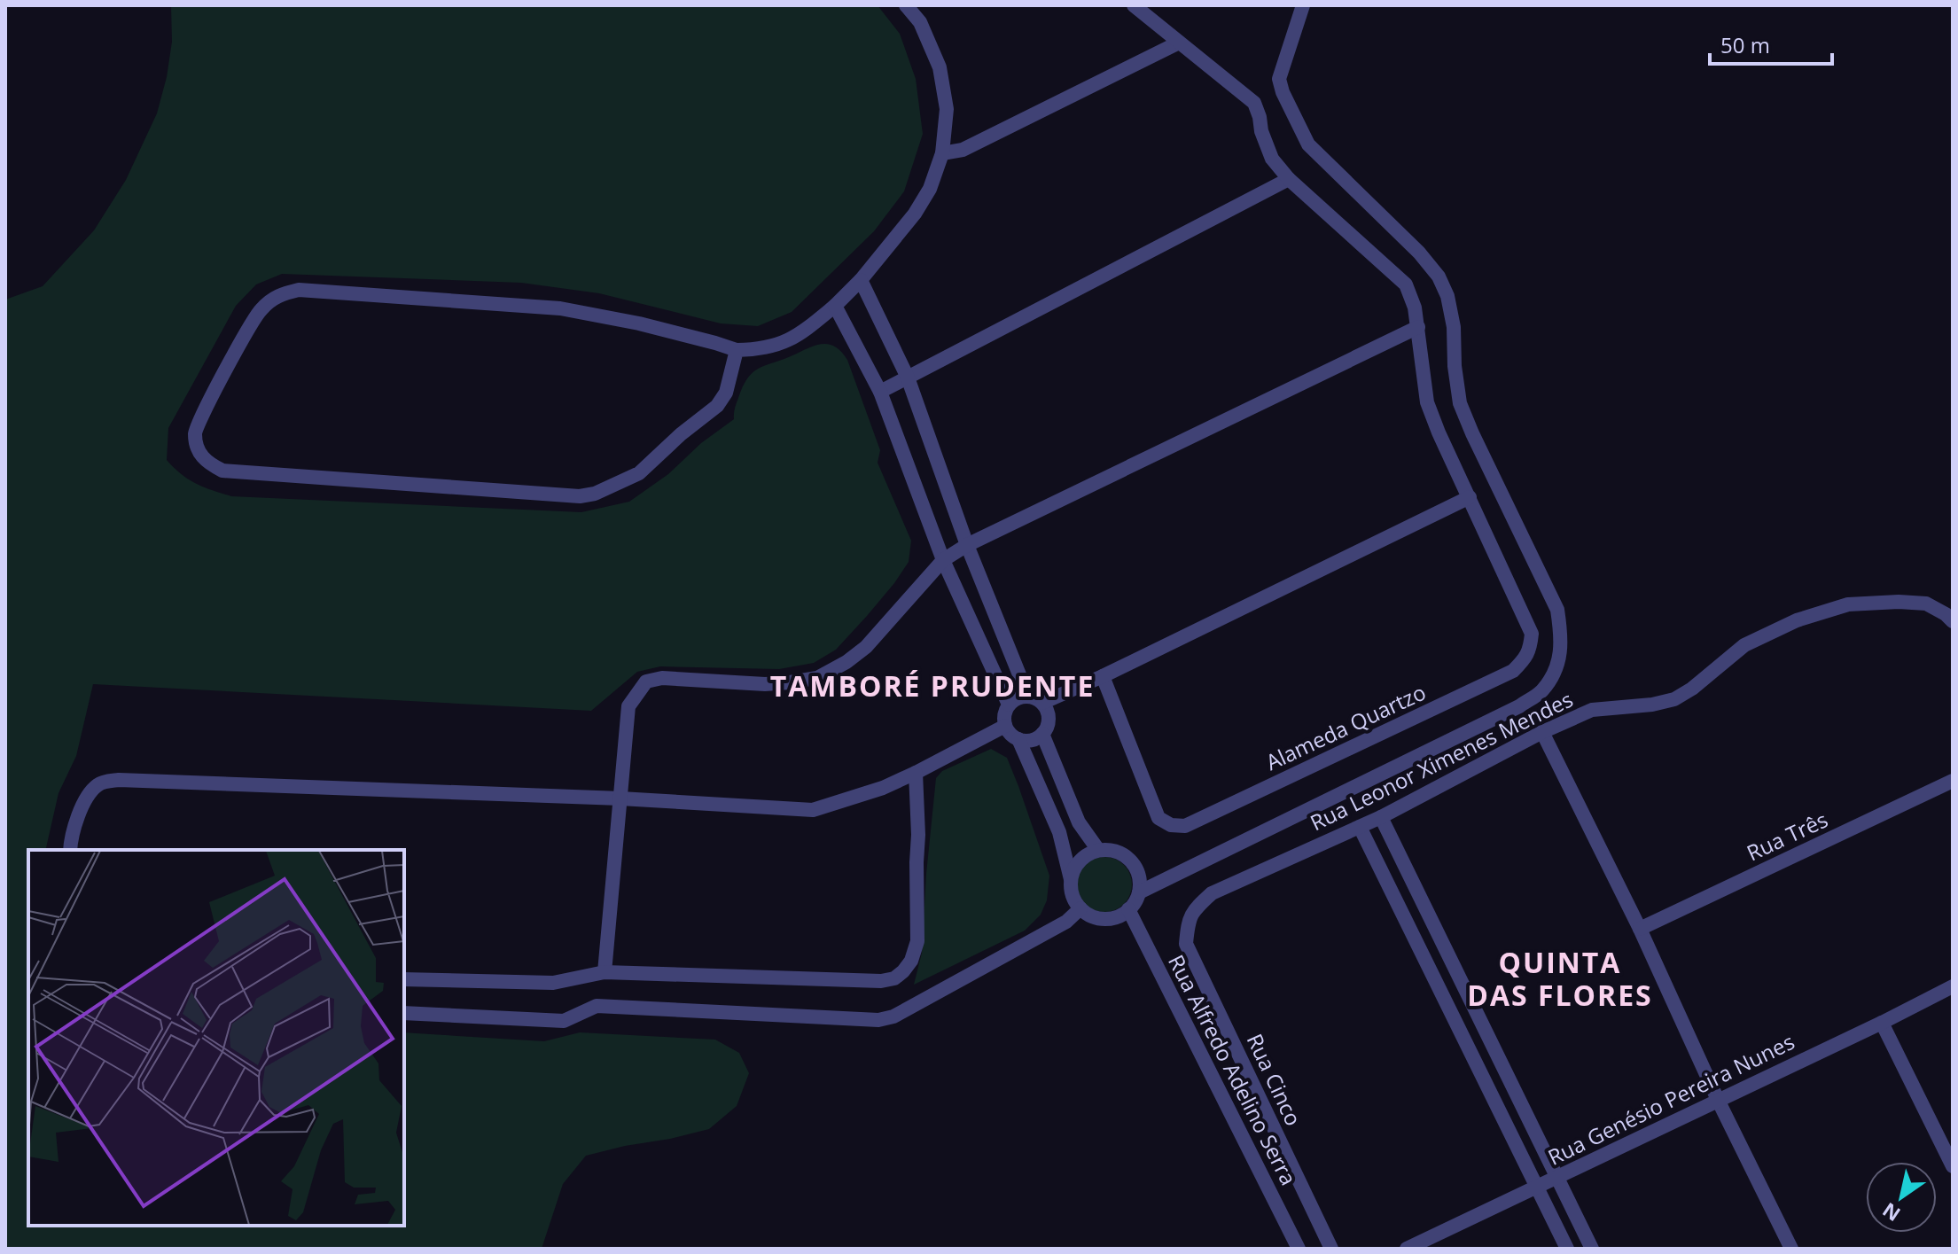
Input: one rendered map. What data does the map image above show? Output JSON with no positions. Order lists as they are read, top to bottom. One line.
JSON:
{"streets":{"street":["Alameda Quartzo","Rua Leonor Ximenes Mendes","Rua Três","Rua Alfredo Adelino Serra","Rua Cinco","Rua Genésio Pereira Nunes"]},"crossings":[["Rua Leonor Ximenes Mendes","Rua Cinco"]],"districts":["TAMBORÉ PRUDENTE","QUINTA DAS FLORES"],"scale_bar":"50 m","north":"bottom left"}
